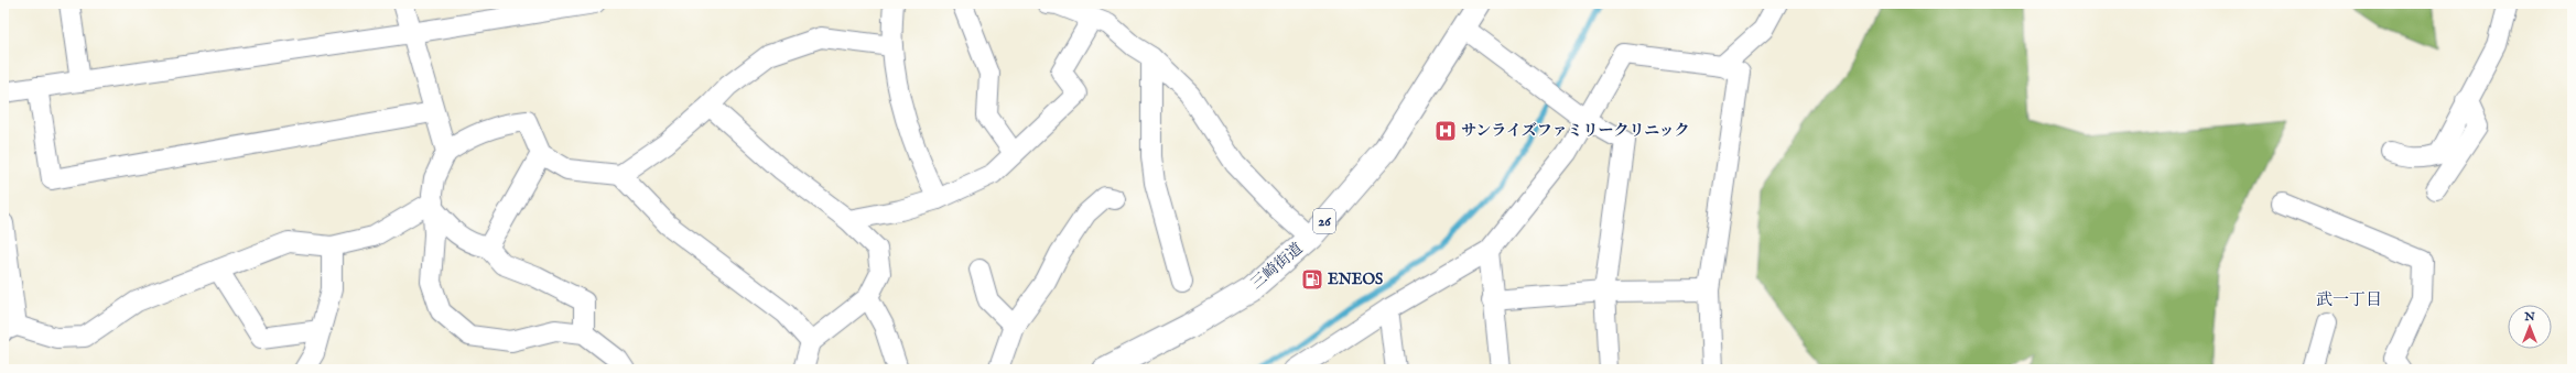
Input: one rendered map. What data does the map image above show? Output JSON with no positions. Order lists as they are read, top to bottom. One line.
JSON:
{"streets":{"main road":["26","三崎街道"]},"districts":["武一丁目"],"places":{"hospital":["サンライズファミリークリニック"],"fuel station":["ENEOS"]},"north":"top"}
